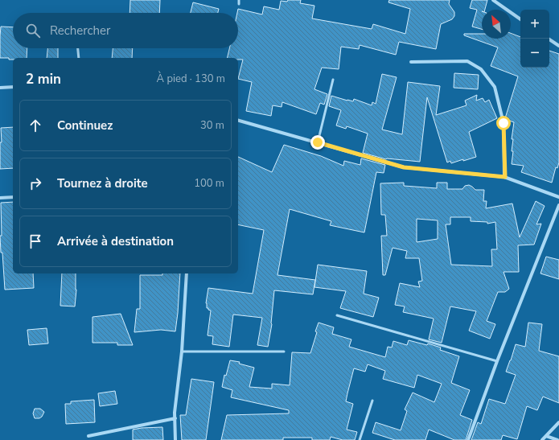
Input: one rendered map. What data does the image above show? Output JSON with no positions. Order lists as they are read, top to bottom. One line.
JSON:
{"north":"top left","page":{"map_buttons":["+","−"],"search":"Rechercher","heading":["2 min","À pied · 130 m"],"list":[["Continuez","30 m"],["Tournez à droite","100 m"],"Arrivée à destination"]}}
